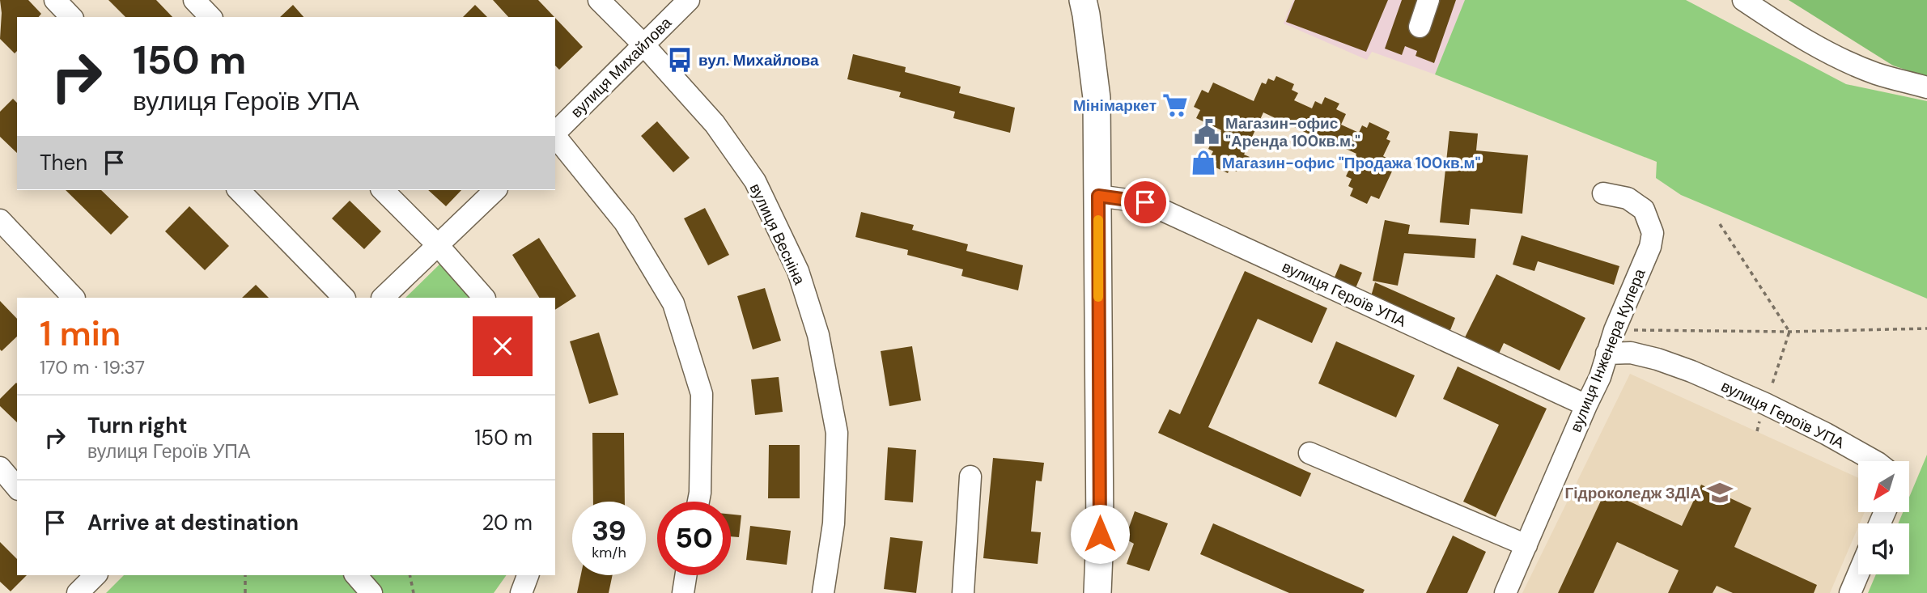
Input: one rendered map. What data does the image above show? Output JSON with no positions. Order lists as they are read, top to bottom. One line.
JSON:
{"streets":{"street":["вулиця Михайлова","вулиця Весніна","вулиця Героїв УПА","вулиця Інженера Купера"]},"crossings":[["вулиця Михайлова","вулиця Весніна"],["вулиця Героїв УПА","вулиця Інженера Купера"]],"places":{"bus stop":["вул. Михайлова"],"supermarket":["Мінімаркет"],"public building":["Магазин-офис \"Аренда 100кв.м.\""],"shop":["Магазин-офис \"Продажа 100кв.м\""],"school or university":["Гідроколедж ЗДIА"]},"north":"bottom left","page":{"turn":["150 m","вулиця Героїв УПА"],"then":"Then","heading":["1 min","170 m · 19:37"],"list":[{"name":"Turn right","note":"вулиця Героїв УПА","value":"150 m"},{"name":"Arrive at destination","value":"20 m"}],"speed":"39 km/h","limit":"50"}}
